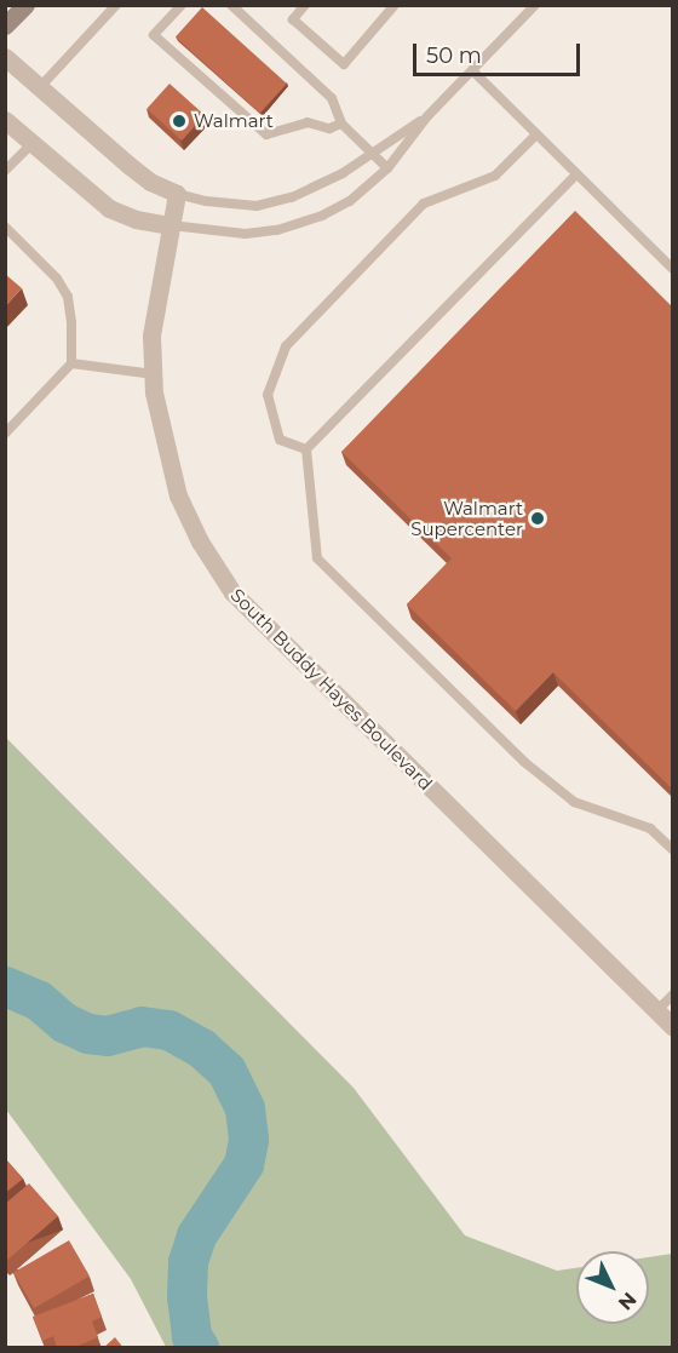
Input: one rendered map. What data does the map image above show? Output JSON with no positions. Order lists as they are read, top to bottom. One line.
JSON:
{"streets":{"street":["South Buddy Hayes Boulevard"]},"places":["Walmart","Walmart Supercenter"],"scale_bar":"50 m","north":"bottom right"}
